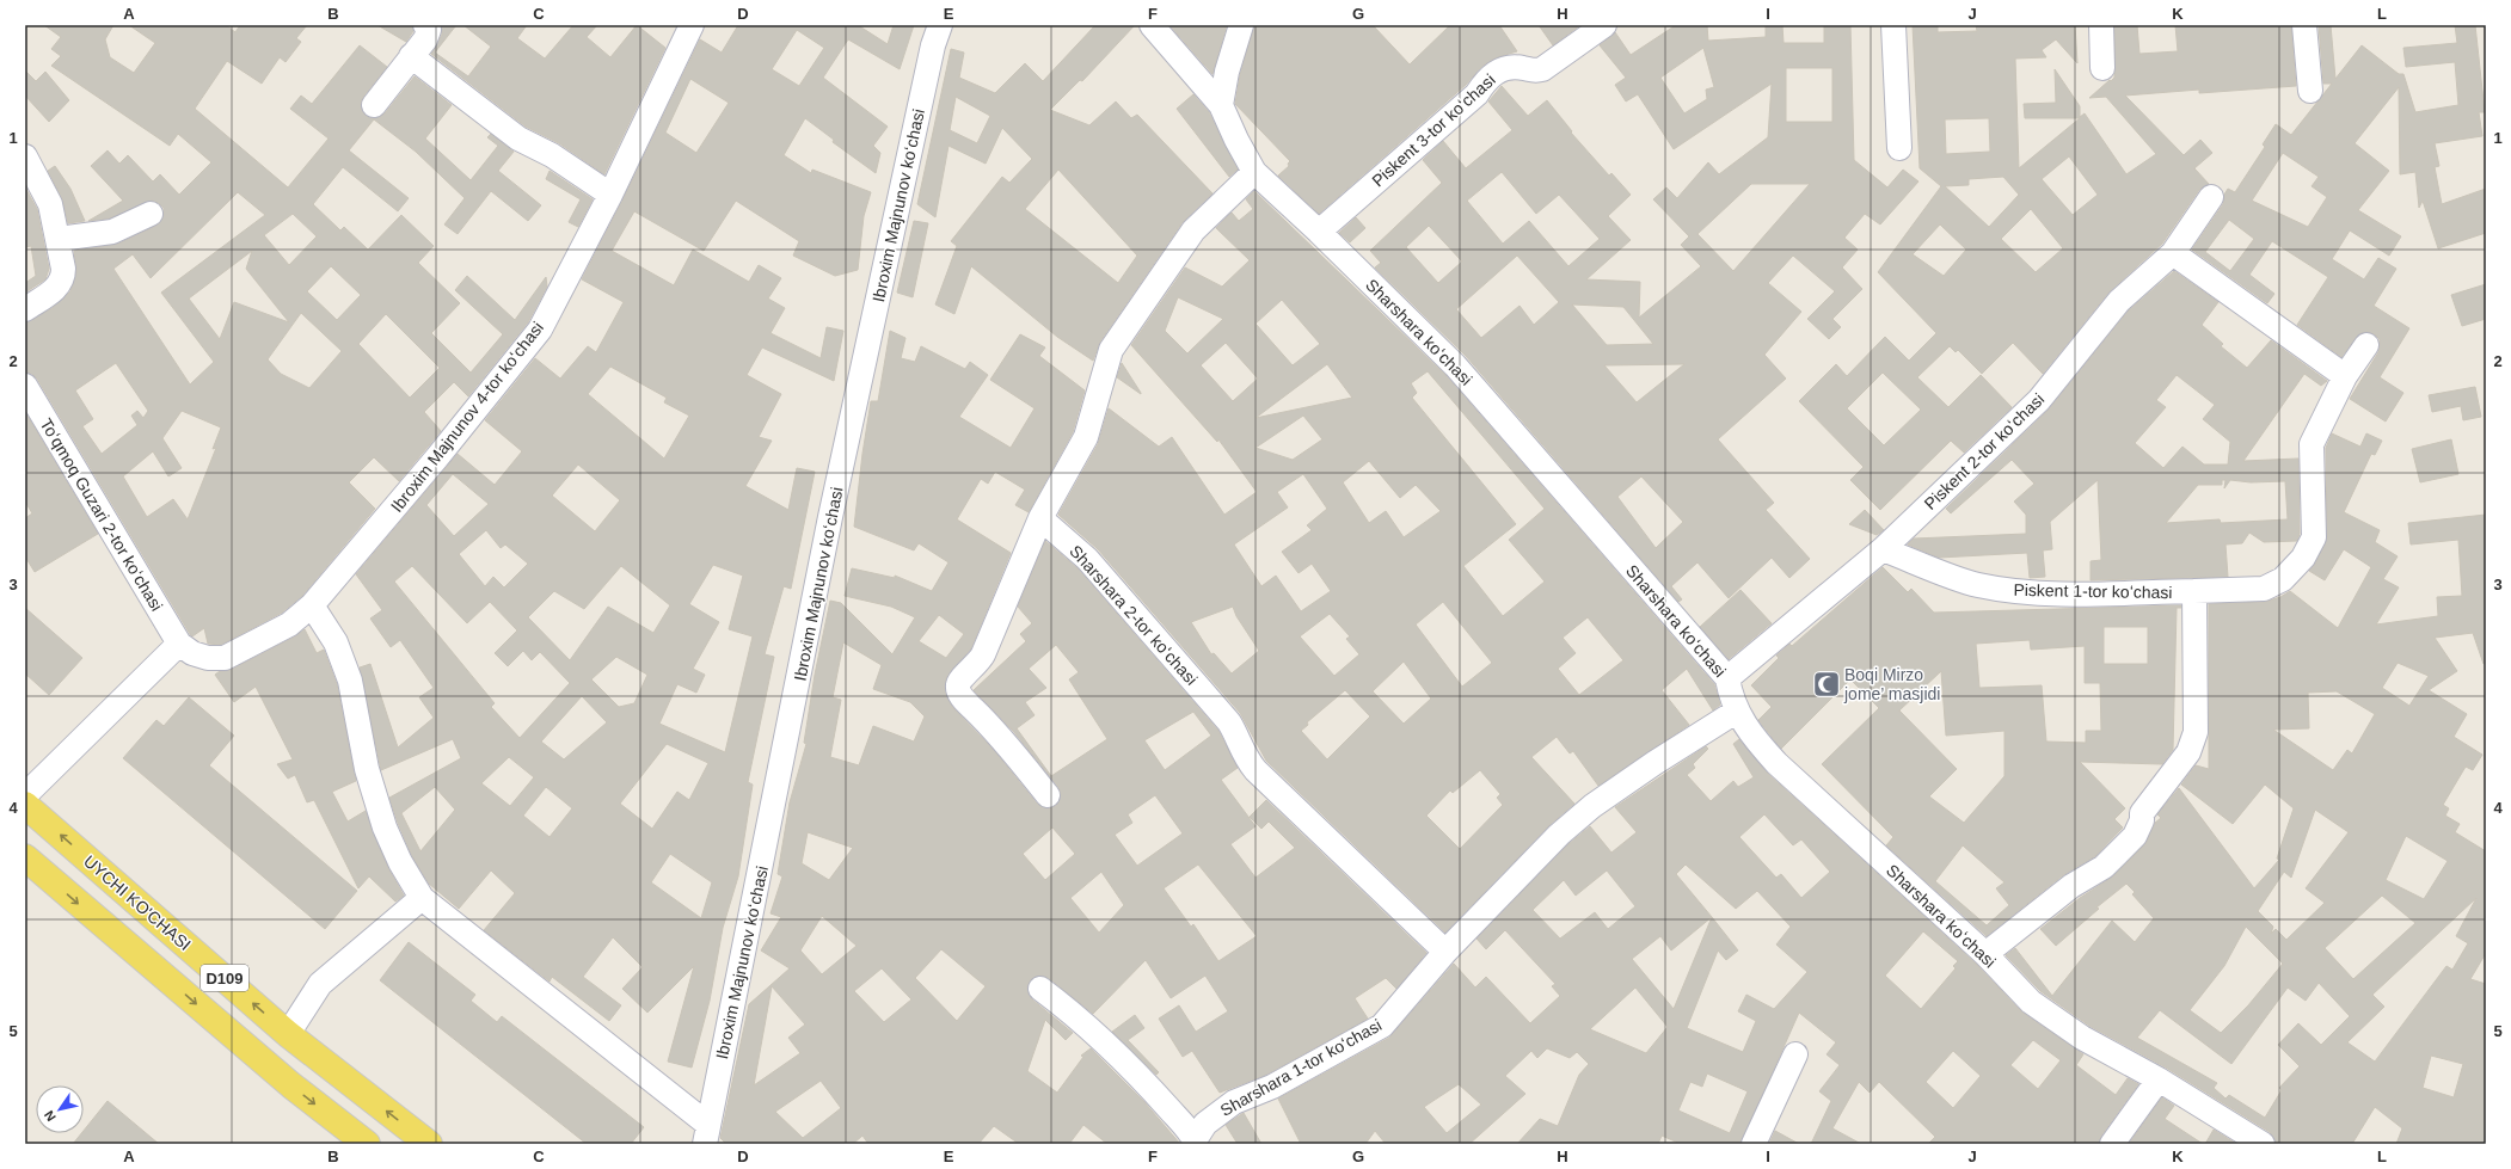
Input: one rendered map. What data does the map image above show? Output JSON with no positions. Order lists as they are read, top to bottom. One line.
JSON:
{"streets":{"main road":["UYCHI KO'CHASI","D109"],"street":["Piskent 3-tor koʻchasi","Ibroxim Majnunov koʻchasi","Sharshara koʻchasi","Ibroxim Majnunov 4-tor koʻchasi","Piskent 2-tor koʻchasi","Toʻqmoq Guzari 2-tor koʻchasi","Piskent 1-tor koʻchasi","Sharshara 2-tor koʻchasi","Sharshara 1-tor koʻchasi"]},"crossings":[["Piskent 3-tor koʻchasi","Sharshara koʻchasi"],["Sharshara koʻchasi","Piskent 2-tor koʻchasi"],["Sharshara koʻchasi","Piskent 1-tor koʻchasi"],["Sharshara koʻchasi","Sharshara 1-tor koʻchasi"],["Ibroxim Majnunov 4-tor koʻchasi","Toʻqmoq Guzari 2-tor koʻchasi"],["Piskent 2-tor koʻchasi","Piskent 1-tor koʻchasi"],["Sharshara 2-tor koʻchasi","Sharshara 1-tor koʻchasi"]],"places":{"mosque":["Boqi Mirzo jome’ masjidi"]},"north":"bottom left","grid":{"columns":["A","B","C","D","E","F","G","H","I","J","K","L"],"rows":["1","2","3","4","5"]}}
